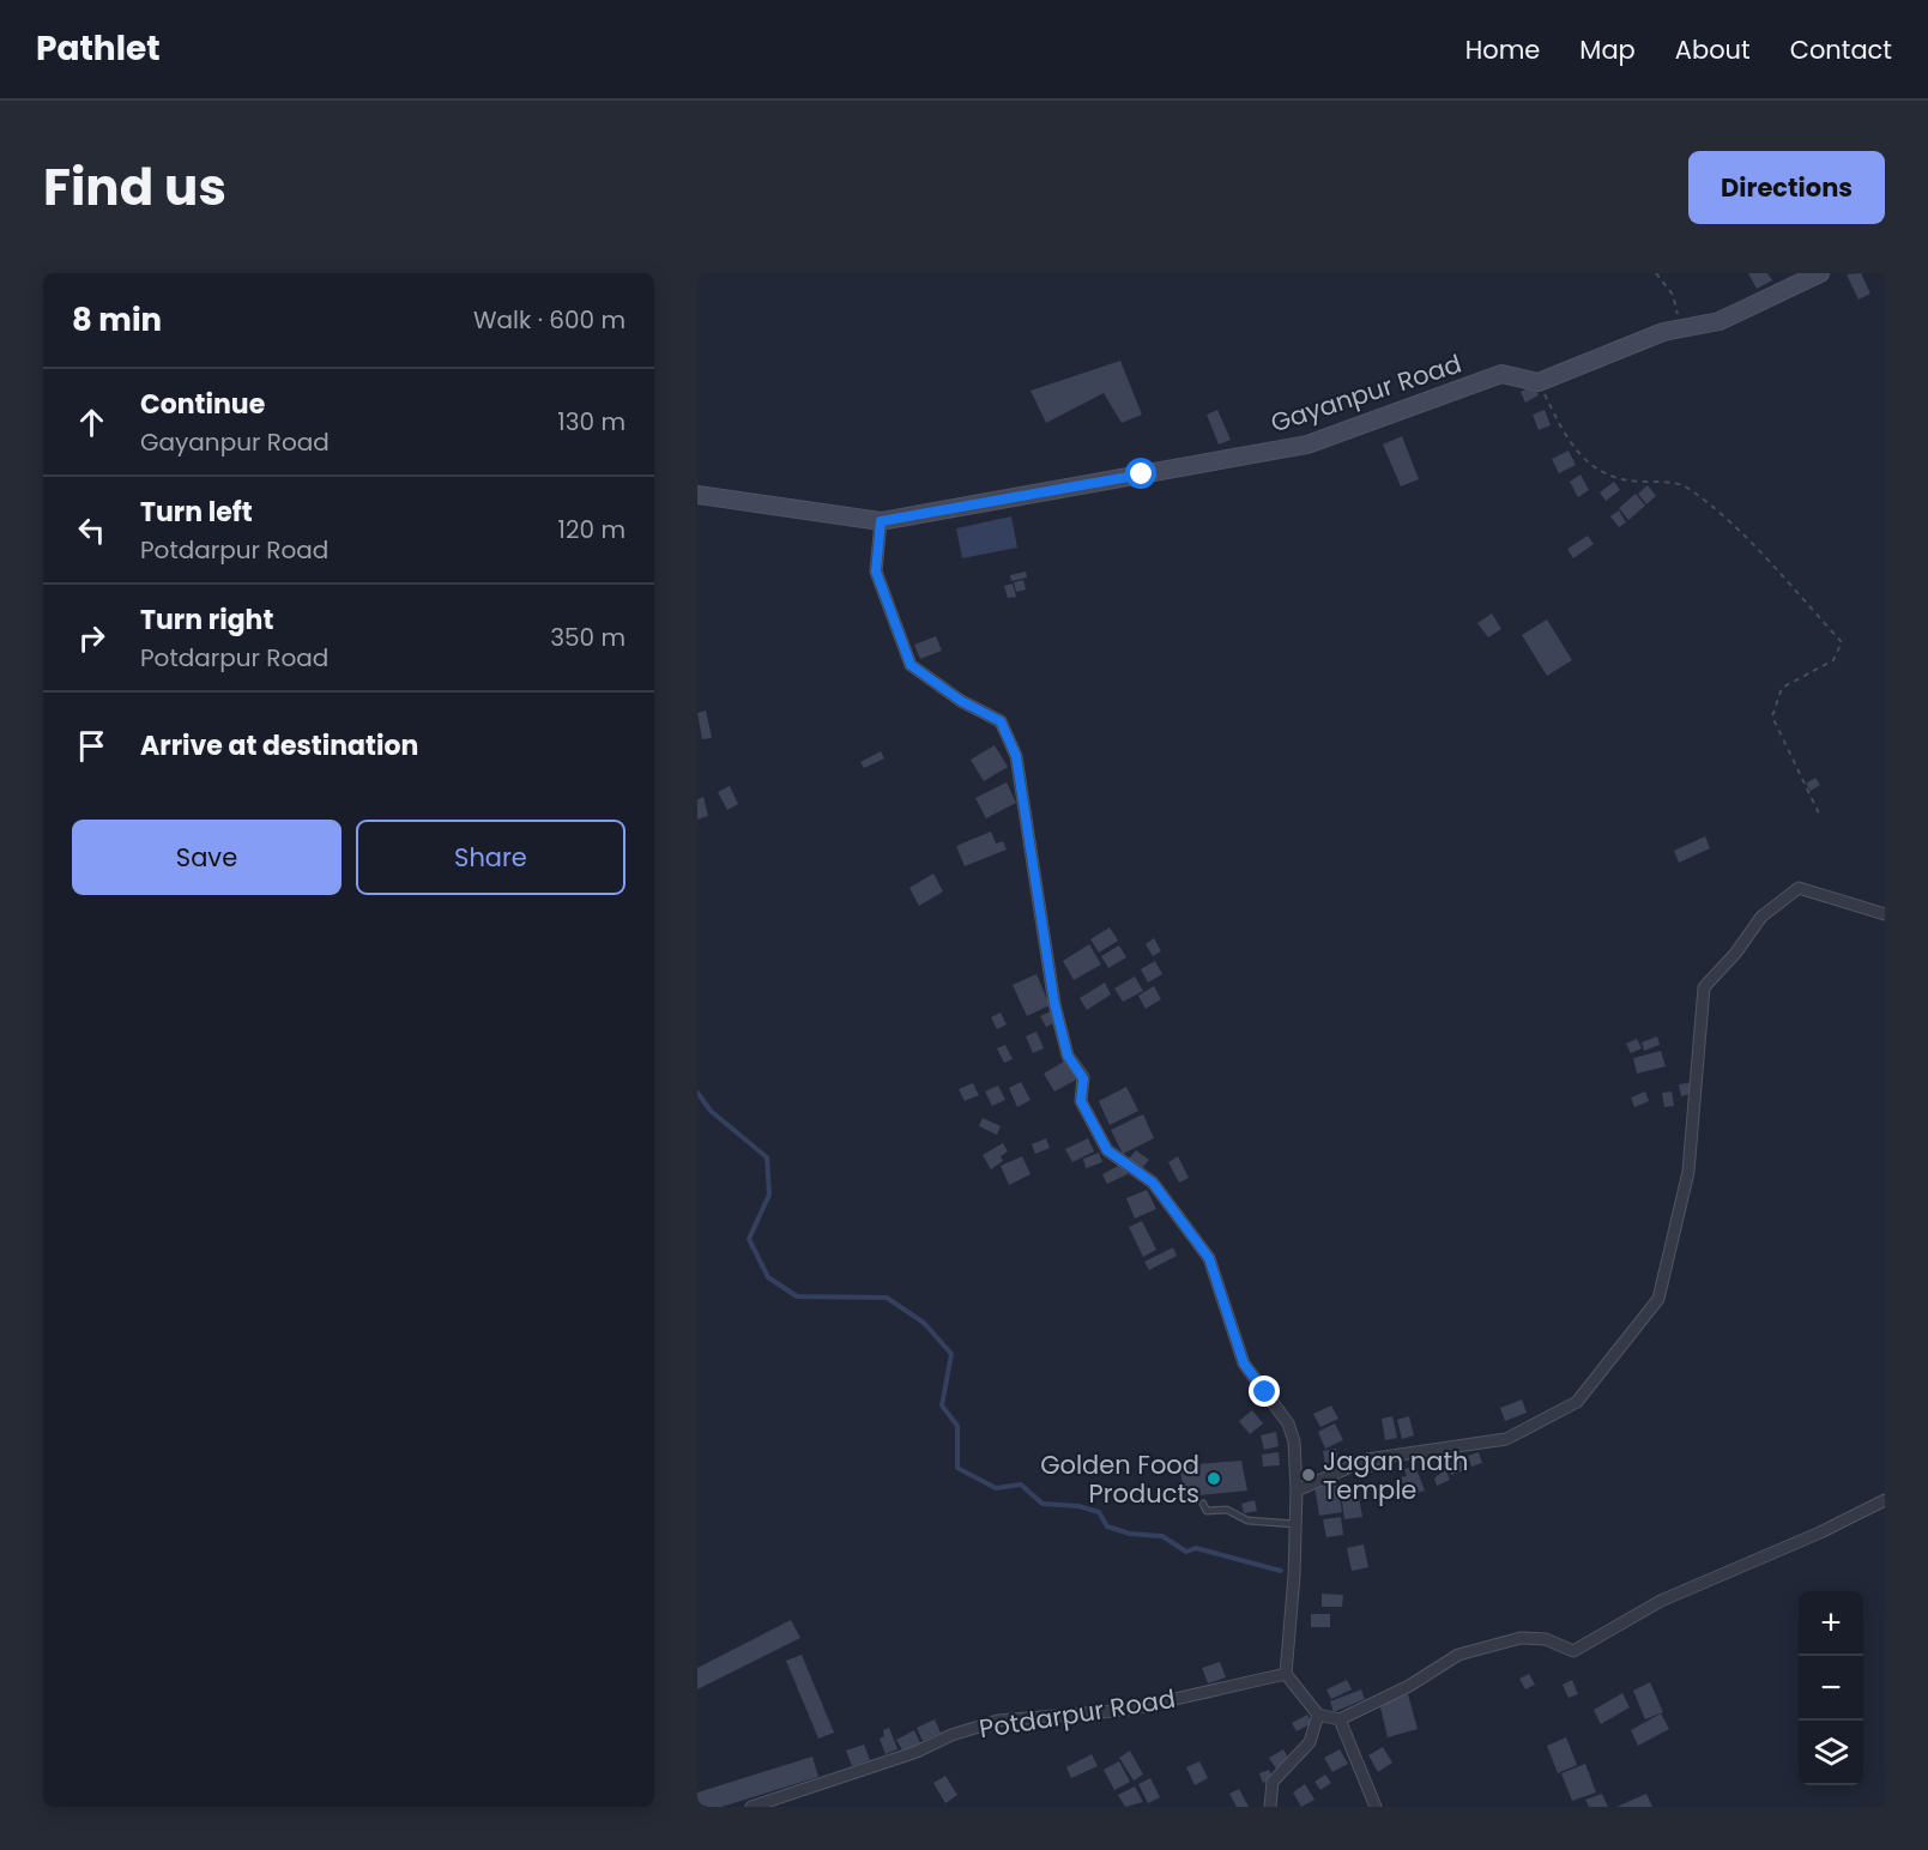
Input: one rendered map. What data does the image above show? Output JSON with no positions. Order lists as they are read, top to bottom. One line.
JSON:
{"streets":{"street":["Gayanpur Road","Potdarpur Road"]},"places":["Jagan nath Temple","Golden Food Products"],"page":{"header":"Pathlet","nav":["Home","Map","About","Contact"],"title":"Find us","buttons":["Directions",["Save","Share"]],"heading":["8 min","Walk · 600 m"],"list":[["Continue","Gayanpur Road","130 m"],["Turn left","Potdarpur Road","120 m"],["Turn right","Potdarpur Road","350 m"],"Arrive at destination"],"map_buttons":["+","−"]}}
